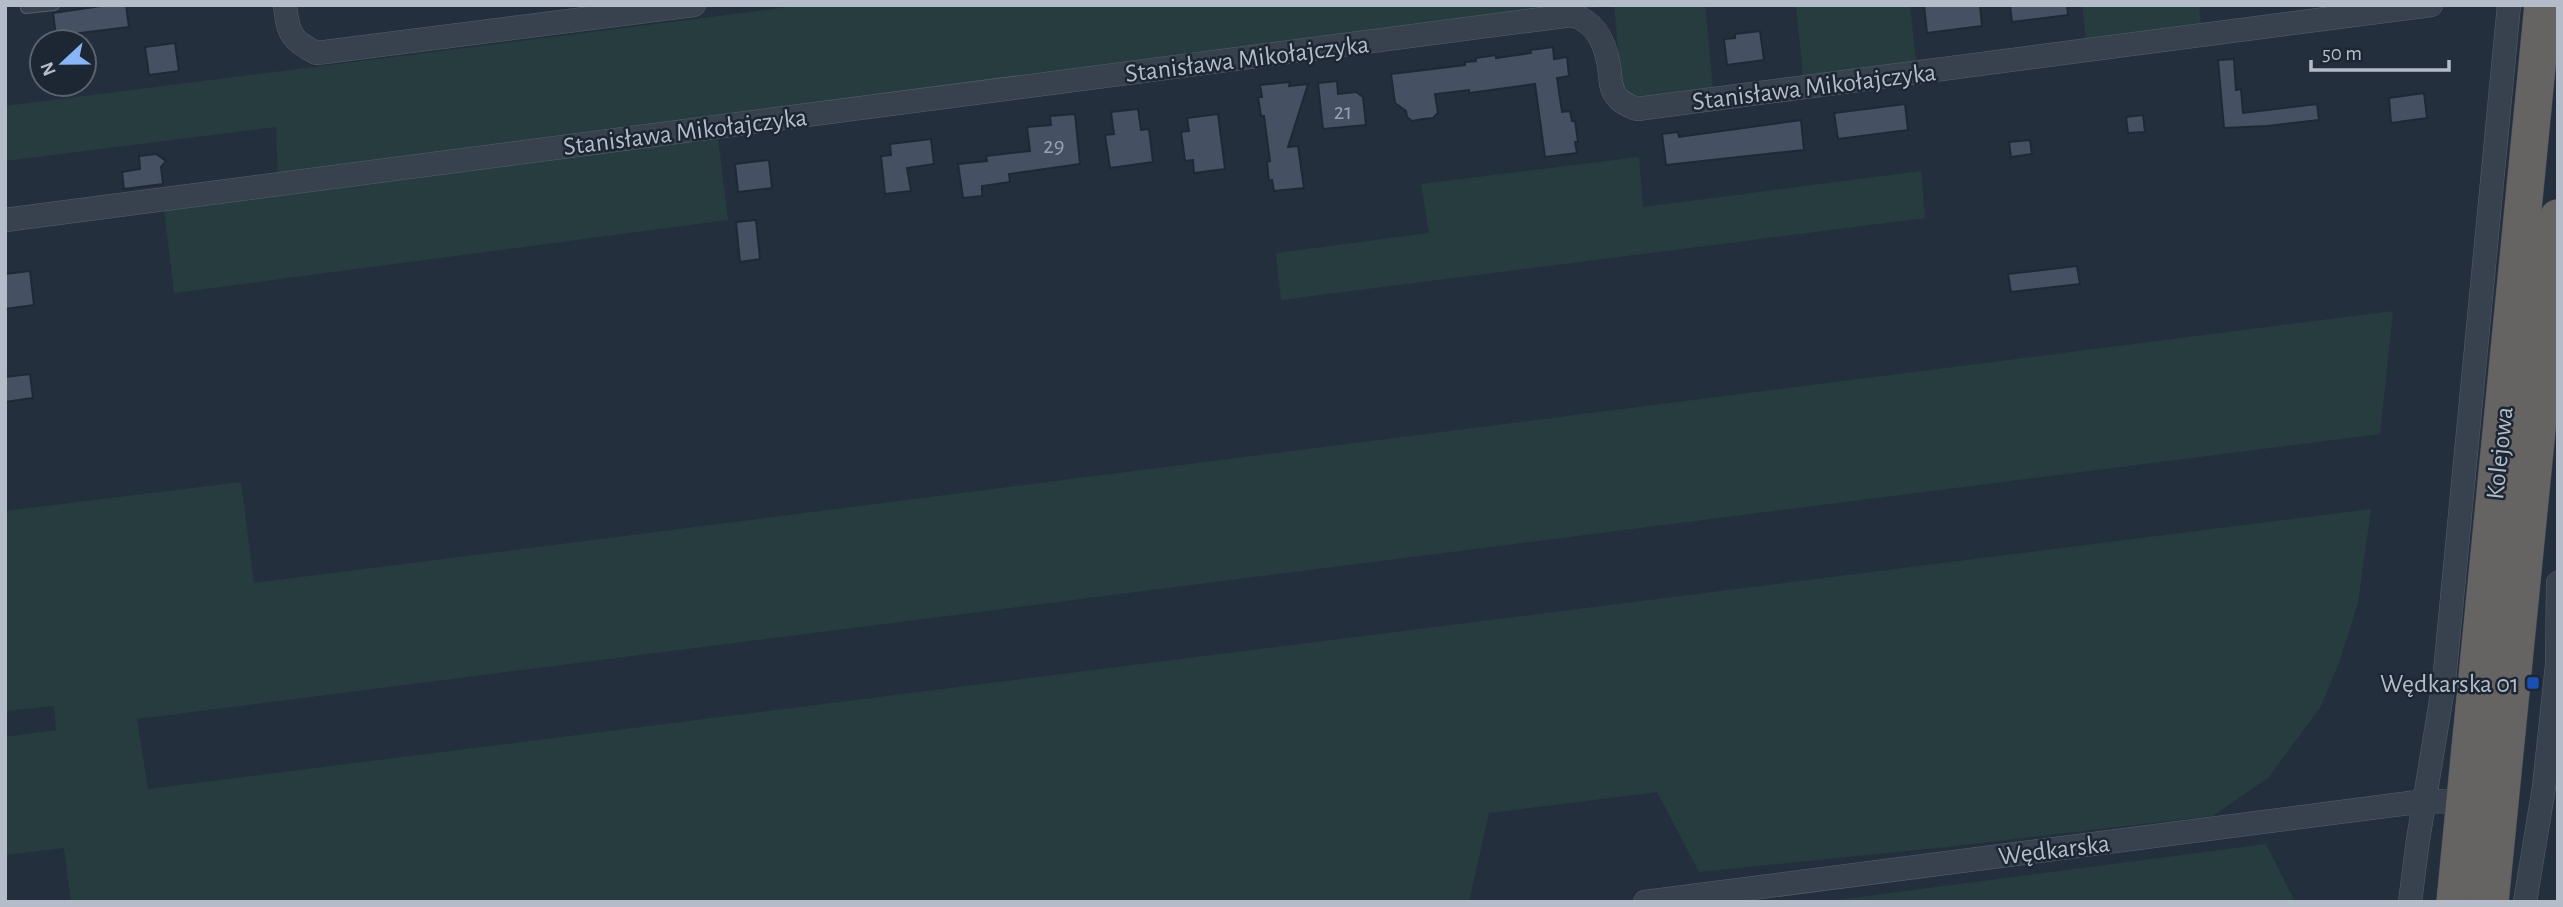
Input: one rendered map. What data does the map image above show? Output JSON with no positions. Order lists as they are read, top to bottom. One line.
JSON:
{"streets":{"highway":["Kolejowa"],"street":["Stanisława Mikołajczyka","Wędkarska"]},"crossings":[["Kolejowa","Wędkarska"]],"places":{"transit":["Wędkarska 01"]},"house_numbers":["21","29"],"scale_bar":"50 m","north":"left"}
